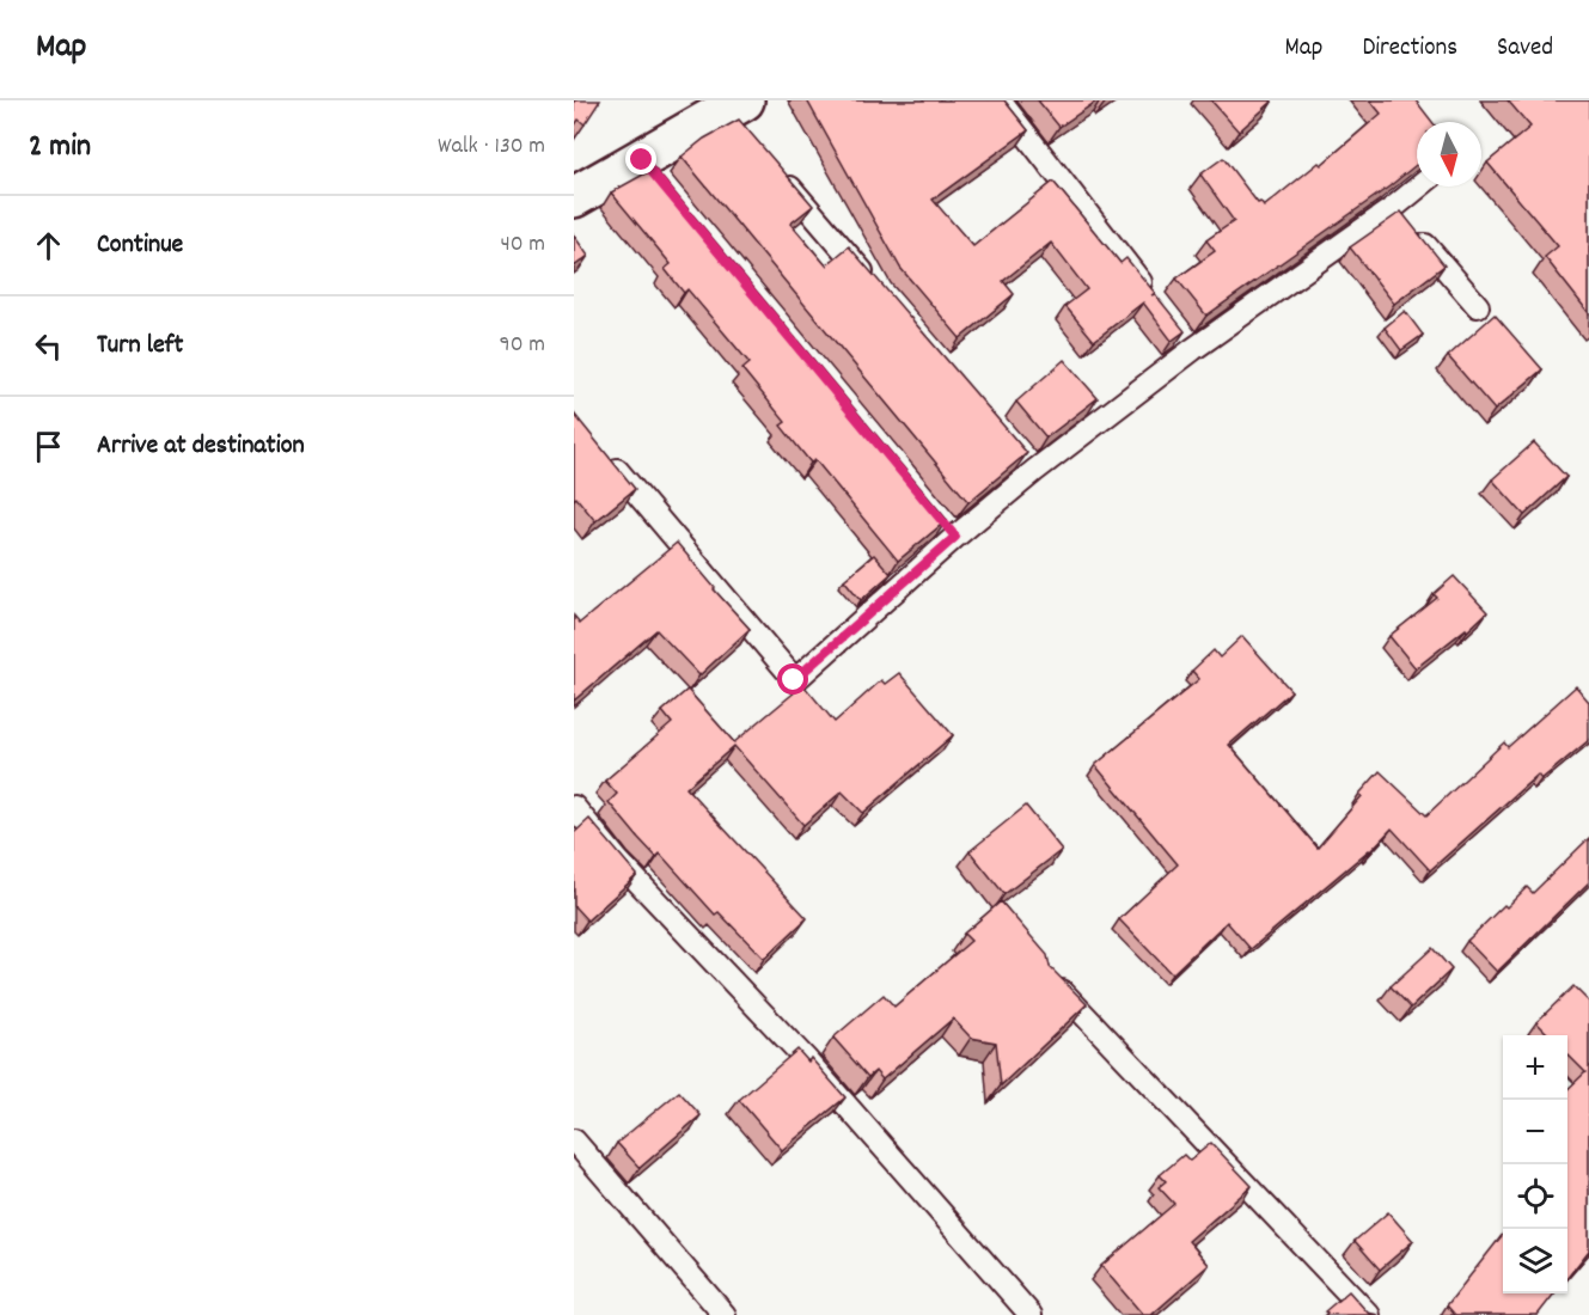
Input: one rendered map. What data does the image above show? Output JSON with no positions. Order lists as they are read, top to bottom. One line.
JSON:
{"north":"bottom","page":{"header":"Map","nav":["Map","Directions","Saved"],"heading":["2 min","Walk · 130 m"],"list":[["Continue","40 m"],["Turn left","90 m"],"Arrive at destination"],"map_buttons":["+","−"]}}
